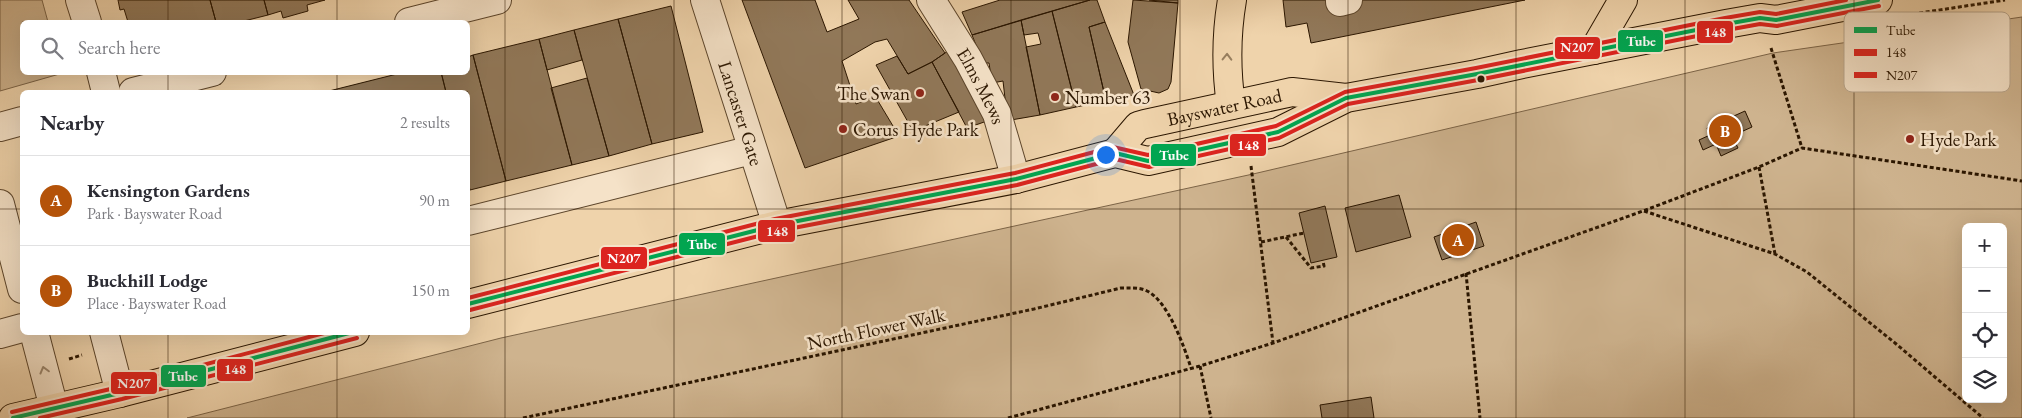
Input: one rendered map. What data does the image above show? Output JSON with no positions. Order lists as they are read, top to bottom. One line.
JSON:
{"streets":{"main road":["Bayswater Road"],"street":["Elms Mews","Lancaster Gate"],"path":["North Flower Walk"]},"crossings":[["Elms Mews","Bayswater Road"],["Bayswater Road","Lancaster Gate"]],"places":["The Swan","Number 63","Corus Hyde Park","Hyde Park"],"lines":["transit line Tube","transit line N207","transit line 148"],"legend":["Tube","148","N207"],"page":{"search":"Search here","heading":["Nearby","2 results"],"pins":["B","A"],"list":[{"mark":"A","name":"Kensington Gardens","note":"Park · Bayswater Road","value":"90 m"},{"mark":"B","name":"Buckhill Lodge","note":"Place · Bayswater Road","value":"150 m"}],"map_buttons":["+","−"]}}
